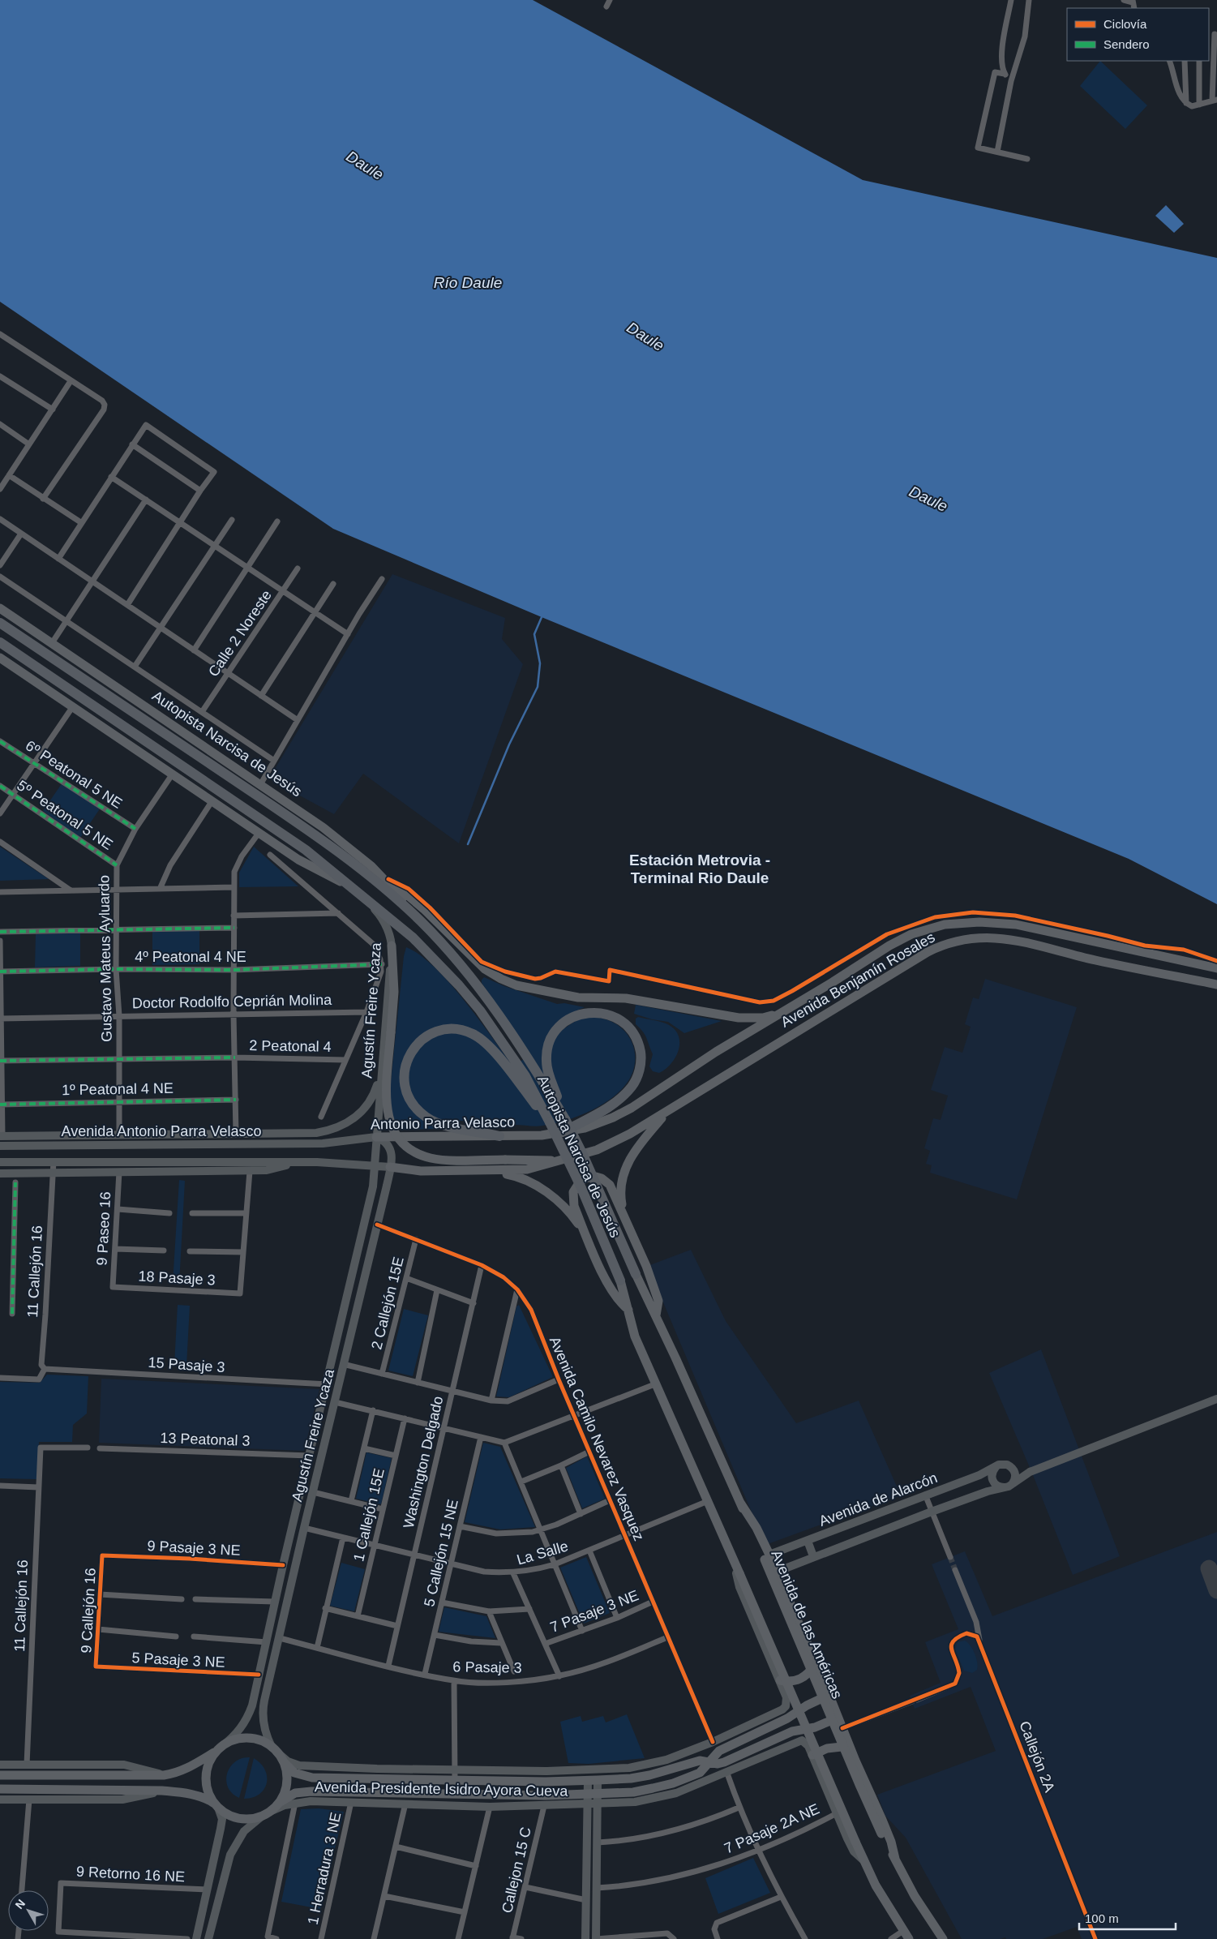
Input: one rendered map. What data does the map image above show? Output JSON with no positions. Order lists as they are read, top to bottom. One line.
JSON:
{"streets":{"highway":["Autopista Narcisa de Jesús"],"main road":["Avenida Benjamín Rosales","Agustín Freire Ycaza","Antonio Parra Velasco","Avenida Antonio Parra Velasco","Avenida de Alarcón","Avenida de las Américas","Avenida Presidente Isidro Ayora Cueva"],"street":["Calle 2 Noreste","6º Peatonal 5 NE","5º Peatonal 5 NE","4º Peatonal 4 NE","Gustavo Mateus Ayluardo","Doctor Rodolfo Ceprián Molina","2 Peatonal 4","1º Peatonal 4 NE","9 Paseo 16","11 Callejón 16","18 Pasaje 3","2 Callejón 15E","15 Pasaje 3","Avenida Camilo Nevarez Vasquez","13 Peatonal 3","Washington Delgado","1 Callejón 15E","9 Pasaje 3 NE","5 Callejón 15 NE","La Salle","9 Callejón 16","7 Pasaje 3 NE","5 Pasaje 3 NE","6 Pasaje 3","Callejón 2A","7 Pasaje 2A NE","1 Herradura 3 NE","Callejon 15 C","9 Retorno 16 NE"]},"crossings":[["Autopista Narcisa de Jesús","Gustavo Mateus Ayluardo"],["Autopista Narcisa de Jesús","Agustín Freire Ycaza"],["Autopista Narcisa de Jesús","Avenida de las Américas"],["6º Peatonal 5 NE","Gustavo Mateus Ayluardo"],["5º Peatonal 5 NE","Gustavo Mateus Ayluardo"],["4º Peatonal 4 NE","Gustavo Mateus Ayluardo"],["Gustavo Mateus Ayluardo","Doctor Rodolfo Ceprián Molina"],["Gustavo Mateus Ayluardo","2 Peatonal 4"],["Gustavo Mateus Ayluardo","1º Peatonal 4 NE"],["Gustavo Mateus Ayluardo","Avenida Antonio Parra Velasco"],["Avenida Benjamín Rosales","Antonio Parra Velasco"],["Agustín Freire Ycaza","Antonio Parra Velasco"],["Agustín Freire Ycaza","Avenida Antonio Parra Velasco"],["Agustín Freire Ycaza","15 Pasaje 3"],["Agustín Freire Ycaza","Avenida Camilo Nevarez Vasquez"],["Agustín Freire Ycaza","13 Peatonal 3"],["Agustín Freire Ycaza","9 Pasaje 3 NE"],["Agustín Freire Ycaza","La Salle"],["Agustín Freire Ycaza","5 Pasaje 3 NE"],["Agustín Freire Ycaza","6 Pasaje 3"],["Agustín Freire Ycaza","Avenida Presidente Isidro Ayora Cueva"],["Antonio Parra Velasco","Avenida Antonio Parra Velasco"],["9 Paseo 16","18 Pasaje 3"],["11 Callejón 16","15 Pasaje 3"],["2 Callejón 15E","Avenida Camilo Nevarez Vasquez"],["Avenida Camilo Nevarez Vasquez","Washington Delgado"],["Avenida Camilo Nevarez Vasquez","La Salle"],["Avenida Camilo Nevarez Vasquez","7 Pasaje 3 NE"],["Avenida Camilo Nevarez Vasquez","6 Pasaje 3"],["Avenida Camilo Nevarez Vasquez","Avenida Presidente Isidro Ayora Cueva"],["Washington Delgado","La Salle"],["Washington Delgado","6 Pasaje 3"],["Avenida de Alarcón","Avenida de las Américas"],["1 Callejón 15E","La Salle"],["9 Pasaje 3 NE","9 Callejón 16"],["5 Callejón 15 NE","La Salle"],["5 Callejón 15 NE","6 Pasaje 3"],["9 Callejón 16","5 Pasaje 3 NE"],["Avenida Presidente Isidro Ayora Cueva","1 Herradura 3 NE"],["Avenida Presidente Isidro Ayora Cueva","Callejon 15 C"]],"districts":["Estación Metrovia - Terminal Rio Daule"],"water":["Daule","Río Daule"],"legend":["Ciclovía","Sendero"],"scale_bar":"100 m","north":"top left"}
